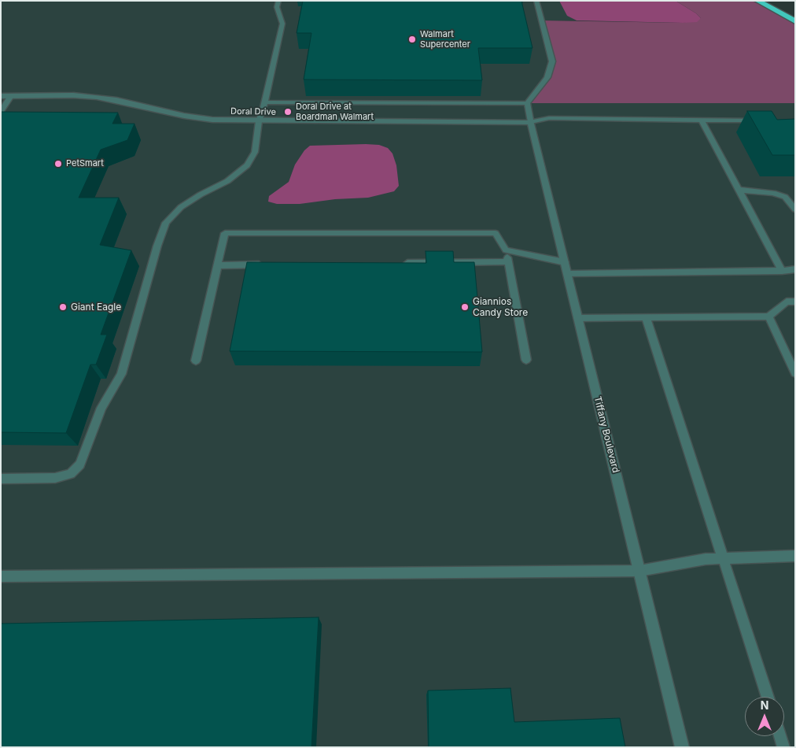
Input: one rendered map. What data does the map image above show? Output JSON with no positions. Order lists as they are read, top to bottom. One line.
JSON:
{"streets":{"street":["Doral Drive","Tiffany Boulevard"]},"crossings":[["Doral Drive","Tiffany Boulevard"]],"places":["Walmart Supercenter","Doral Drive at Boardman Walmart","PetSmart","Giant Eagle","Giannios Candy Store"],"north":"top"}
